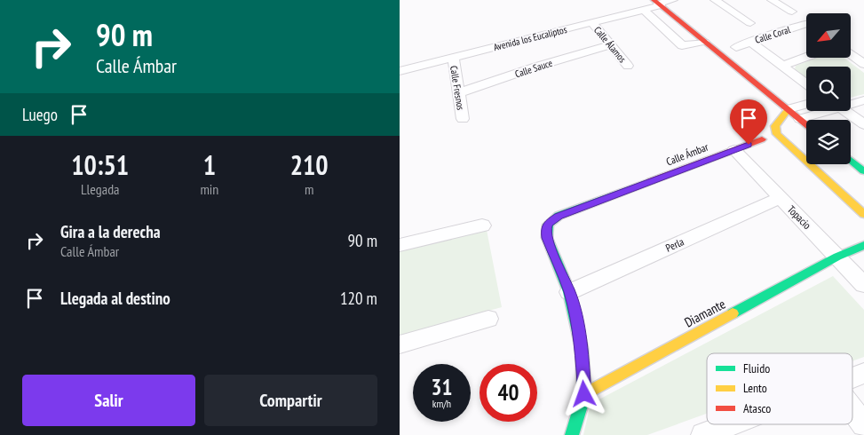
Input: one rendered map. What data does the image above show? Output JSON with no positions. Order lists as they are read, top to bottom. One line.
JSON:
{"streets":{"street":["Calle Coral","Avenida los Eucaliptos","Calle Álamos","Calle Sauce","Calle Fresnos","Calle Ámbar","Topacio","Perla","Diamante"]},"crossings":[["Avenida los Eucaliptos","Calle Álamos"],["Avenida los Eucaliptos","Calle Fresnos"],["Calle Álamos","Calle Sauce"],["Calle Sauce","Calle Fresnos"],["Calle Ámbar","Topacio"],["Calle Ámbar","Perla"],["Topacio","Perla"],["Topacio","Diamante"]],"legend":["Fluido","Lento","Atasco"],"north":"bottom left","page":{"turn":["90 m","Calle Ámbar"],"then":"Luego","eta":["10:51","Llegada","1","min","210","m"],"list":[{"name":"Gira a la derecha","note":"Calle Ámbar","value":"90 m"},{"name":"Llegada al destino","value":"120 m"}],"speed":"31 km/h","limit":"40","buttons":["Salir","Compartir"]}}
